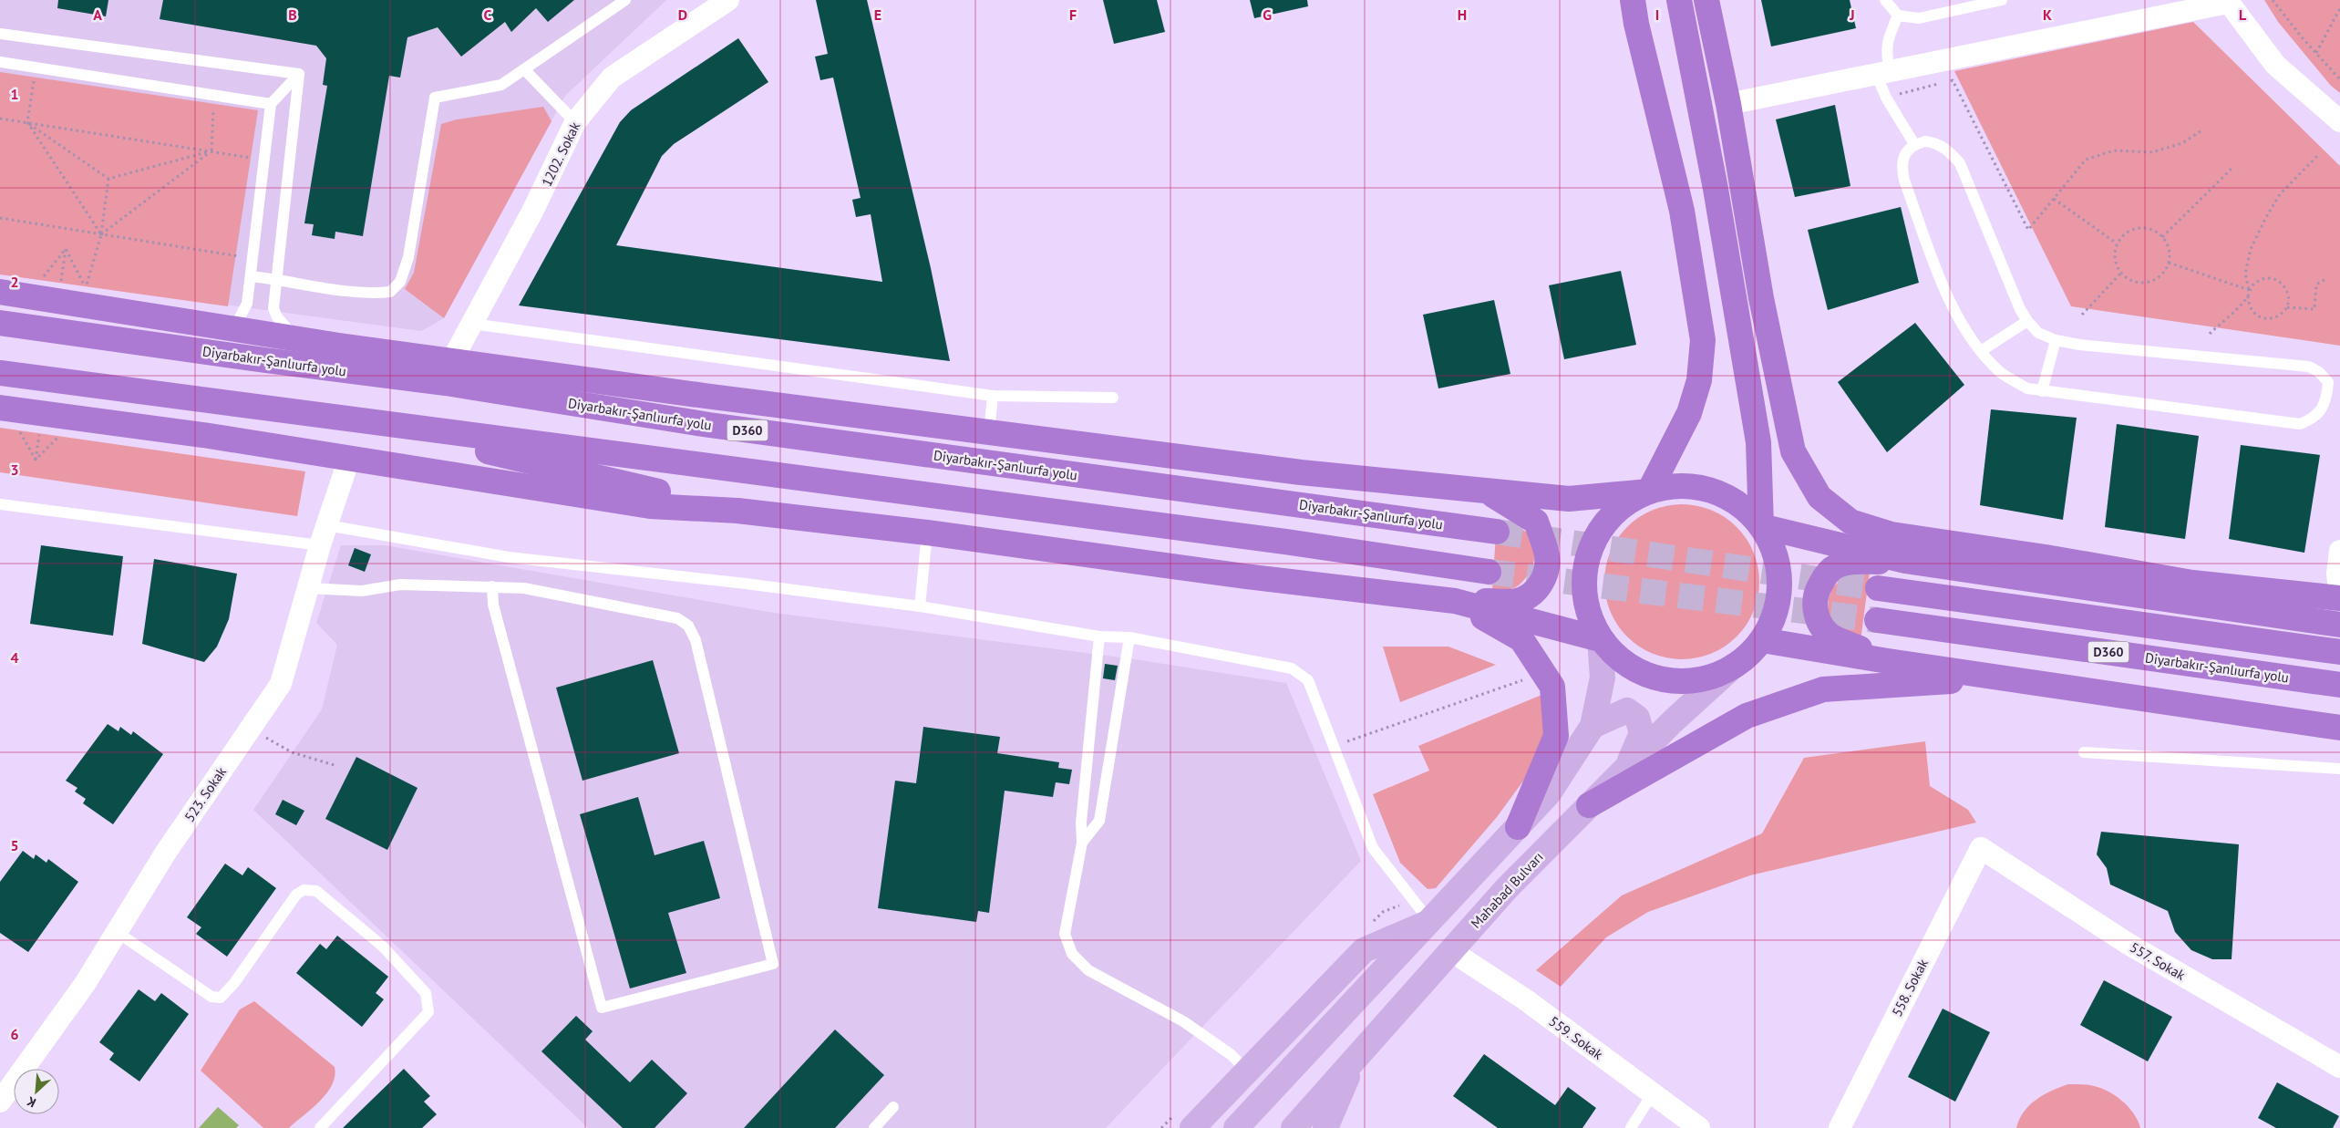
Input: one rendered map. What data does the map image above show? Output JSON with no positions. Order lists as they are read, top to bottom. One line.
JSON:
{"streets":{"highway":["Diyarbakır-Şanlıurfa yolu","D360"],"main road":["Mahabad Bulvarı"],"street":["1202. Sokak","523. Sokak","557. Sokak","558. Sokak","559. Sokak"]},"crossings":[["1202. Sokak","Diyarbakır-Şanlıurfa yolu"],["Mahabad Bulvarı","559. Sokak"],["557. Sokak","558. Sokak"]],"north":"bottom left","grid":{"columns":["A","B","C","D","E","F","G","H","I","J","K","L"],"rows":["1","2","3","4","5","6"]}}
